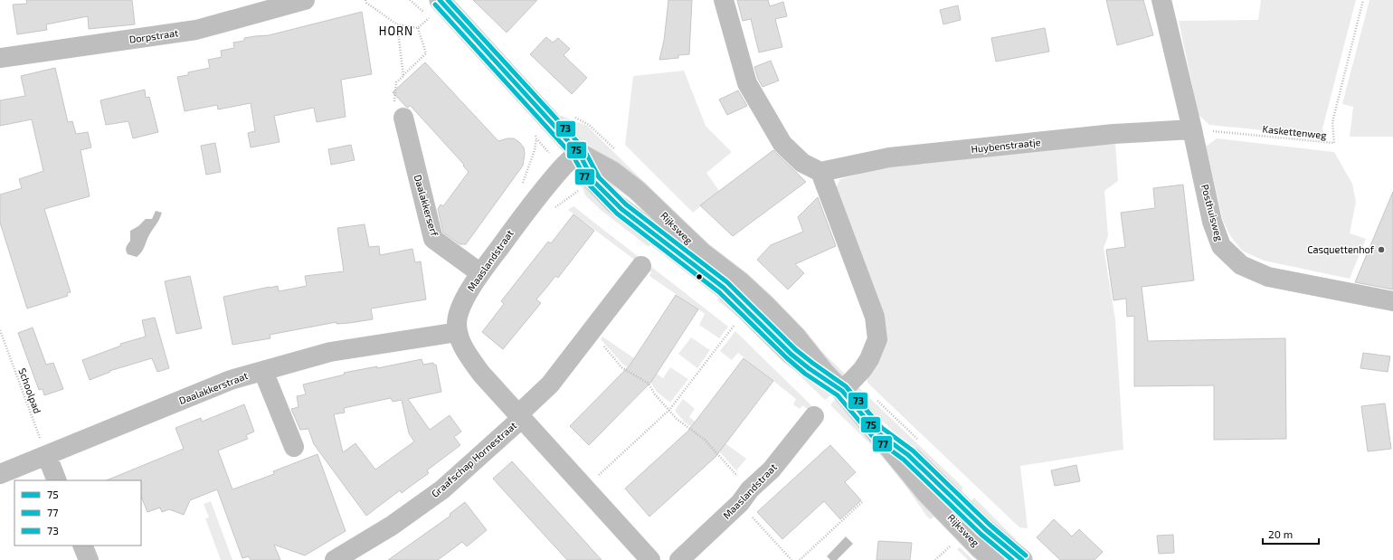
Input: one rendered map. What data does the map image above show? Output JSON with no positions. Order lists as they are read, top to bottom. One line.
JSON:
{"streets":{"street":["Dorpstraat","Huybenstraatje","Daalakkerserf","Posthuisweg","Rijksweg","Maaslandstraat","Daalakkerstraat","Graafschap Hornestraat"],"path":["Kaskettenweg","Schoolpad"]},"crossings":[["Kaskettenweg","Huybenstraatje"],["Kaskettenweg","Posthuisweg"],["Huybenstraatje","Posthuisweg"],["Daalakkerserf","Maaslandstraat"],["Rijksweg","Maaslandstraat"],["Maaslandstraat","Daalakkerstraat"],["Maaslandstraat","Graafschap Hornestraat"],["Daalakkerstraat","Schoolpad"]],"districts":["HORN"],"places":["Casquettenhof"],"lines":["transit line 75","transit line 73","transit line 77"],"legend":["75","77","73"],"scale_bar":"20 m"}
